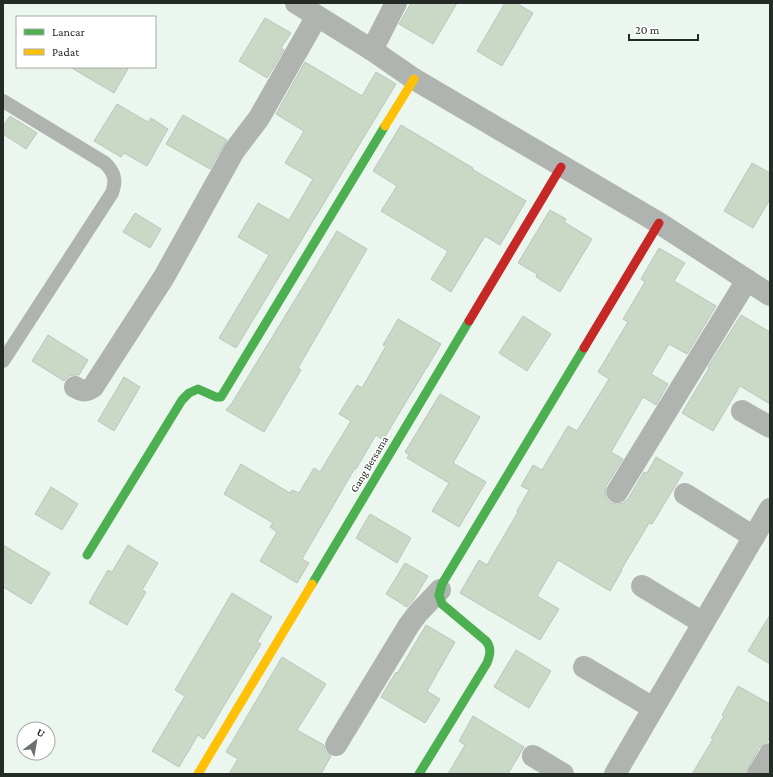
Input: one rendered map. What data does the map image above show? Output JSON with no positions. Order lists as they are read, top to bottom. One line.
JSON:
{"streets":{"street":["Gang Bersama"]},"legend":["Lancar","Padat"],"scale_bar":"20 m","north":"top right"}
